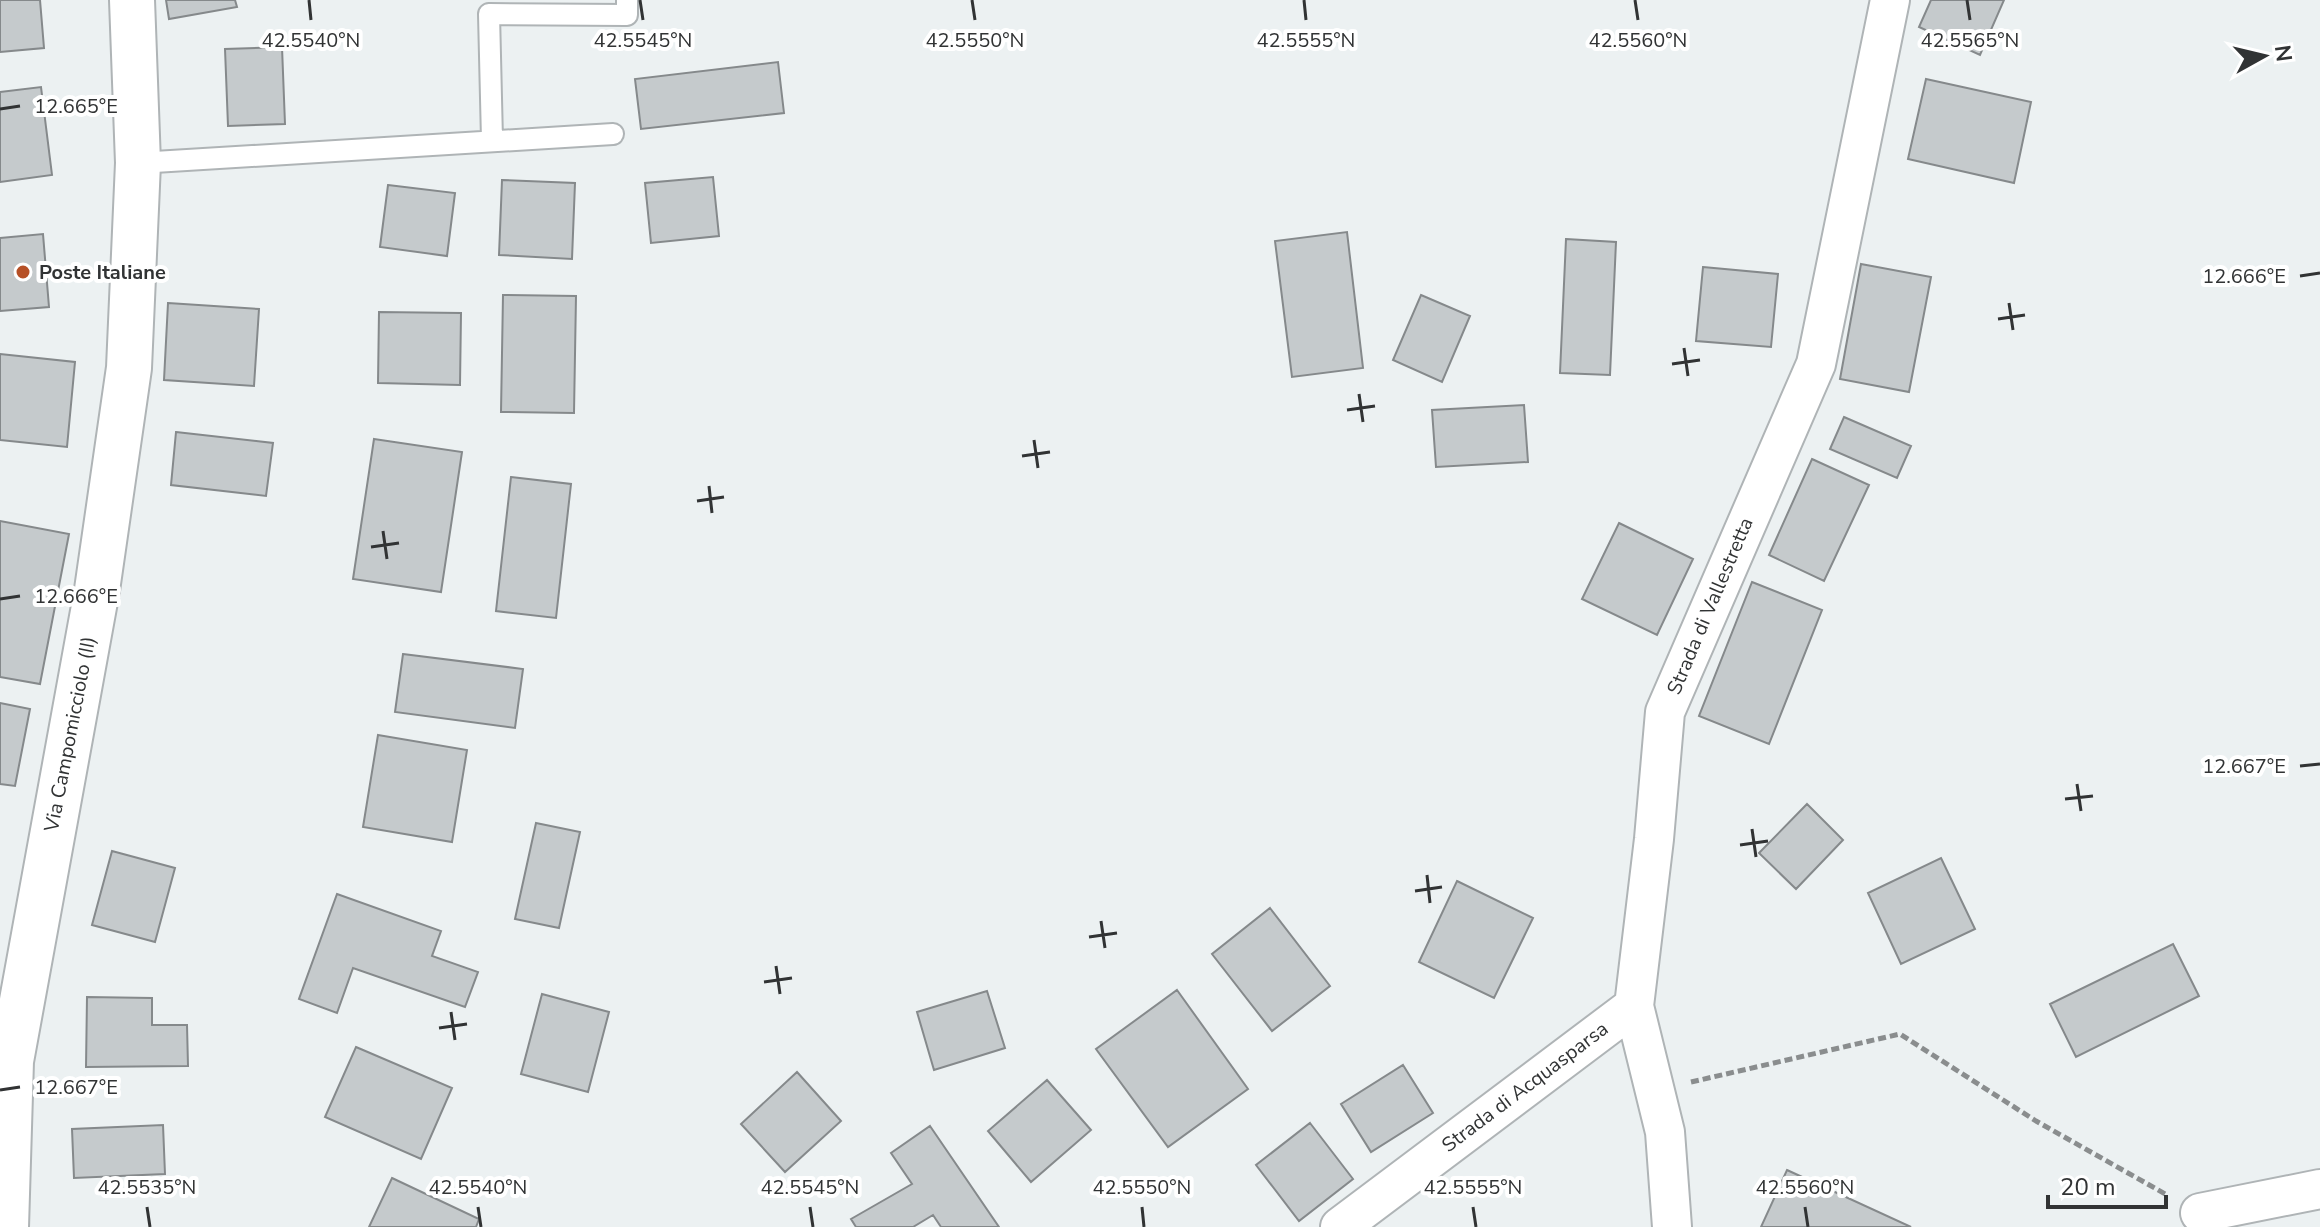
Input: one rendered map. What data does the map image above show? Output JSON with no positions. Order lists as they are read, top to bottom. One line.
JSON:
{"streets":{"main road":["Via Campomicciolo (II)"],"street":["Strada di Vallestretta","Strada di Acquasparsa"]},"crossings":[["Strada di Vallestretta","Strada di Acquasparsa"]],"places":["Poste Italiane"],"scale_bar":"20 m","north":"right","coordinates":["42.5540°N","42.5545°N","42.5550°N","42.5555°N","42.5560°N","42.5565°N","12.665°E","12.666°E","12.667°E","42.5535°N"]}
